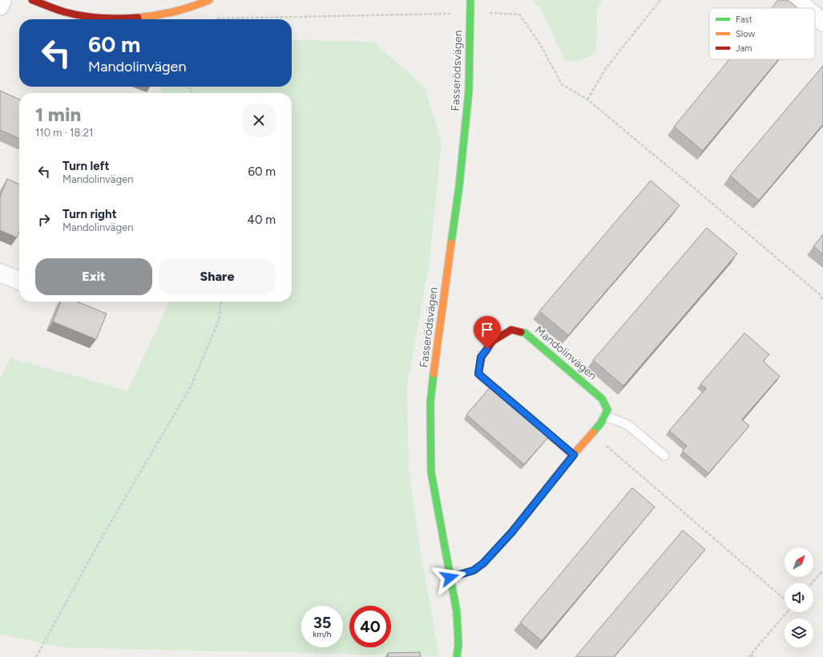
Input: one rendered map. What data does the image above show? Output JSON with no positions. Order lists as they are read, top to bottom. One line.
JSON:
{"streets":{"street":["Fasserödsvägen","Mandolinvägen"]},"legend":["Fast","Slow","Jam"],"north":"top right","page":{"turn":["60 m","Mandolinvägen"],"heading":["1 min","110 m · 18:21"],"list":[{"name":"Turn left","note":"Mandolinvägen","value":"60 m"},{"name":"Turn right","note":"Mandolinvägen","value":"40 m"}],"buttons":["Exit","Share"],"speed":"35 km/h","limit":"40"}}
